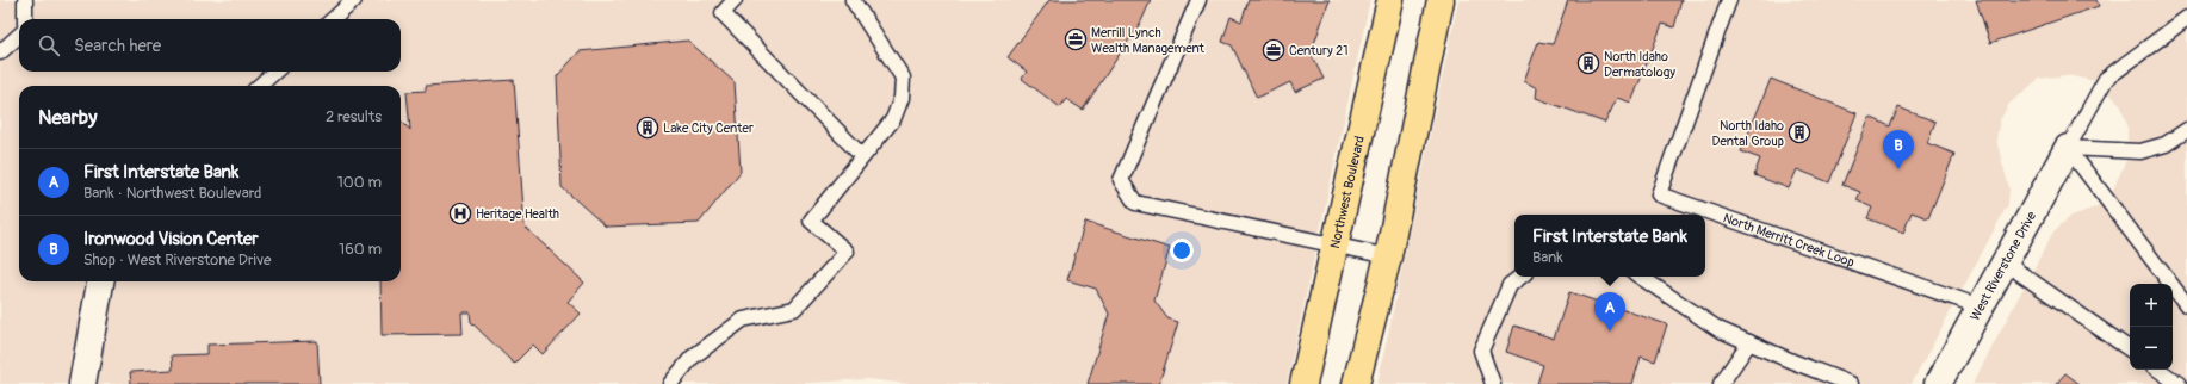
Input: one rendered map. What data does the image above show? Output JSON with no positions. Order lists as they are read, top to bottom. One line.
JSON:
{"streets":{"main road":["Northwest Boulevard"],"street":["West Riverstone Drive"],"lane":["North Merritt Creek Loop"]},"crossings":[["North Merritt Creek Loop","West Riverstone Drive"]],"places":{"office":["Merrill Lynch Wealth Management","Century 21"],"building":["North Idaho Dermatology","Lake City Center","North Idaho Dental Group"],"hospital":["Heritage Health"]},"page":{"search":"Search here","heading":["Nearby","2 results"],"pins":["B","A"],"list":[{"mark":"A","name":"First Interstate Bank","note":"Bank · Northwest Boulevard","value":"100 m"},{"mark":"B","name":"Ironwood Vision Center","note":"Shop · West Riverstone Drive","value":"160 m"}],"popup":["First Interstate Bank","Bank"],"map_buttons":["+","−"]}}
